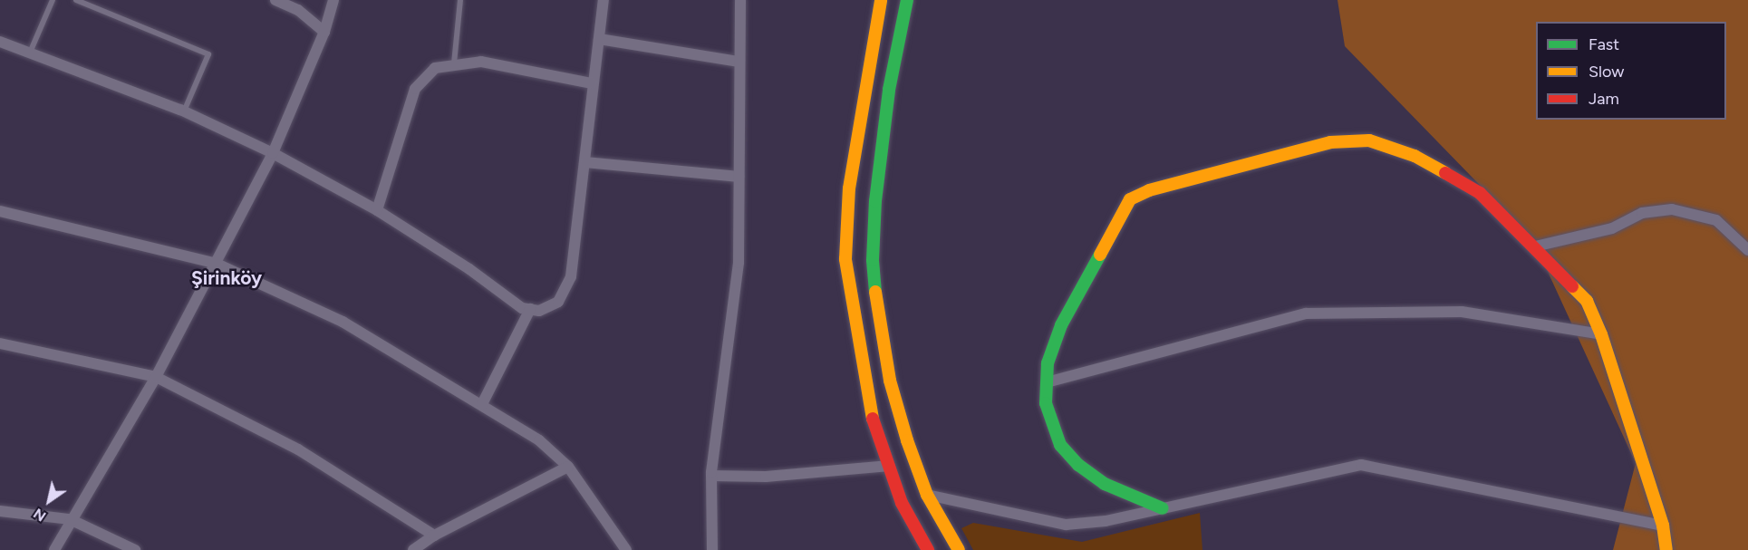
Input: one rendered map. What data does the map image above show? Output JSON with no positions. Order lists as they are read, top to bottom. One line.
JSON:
{"districts":["Şirinköy"],"legend":["Fast","Slow","Jam"],"north":"bottom left"}
